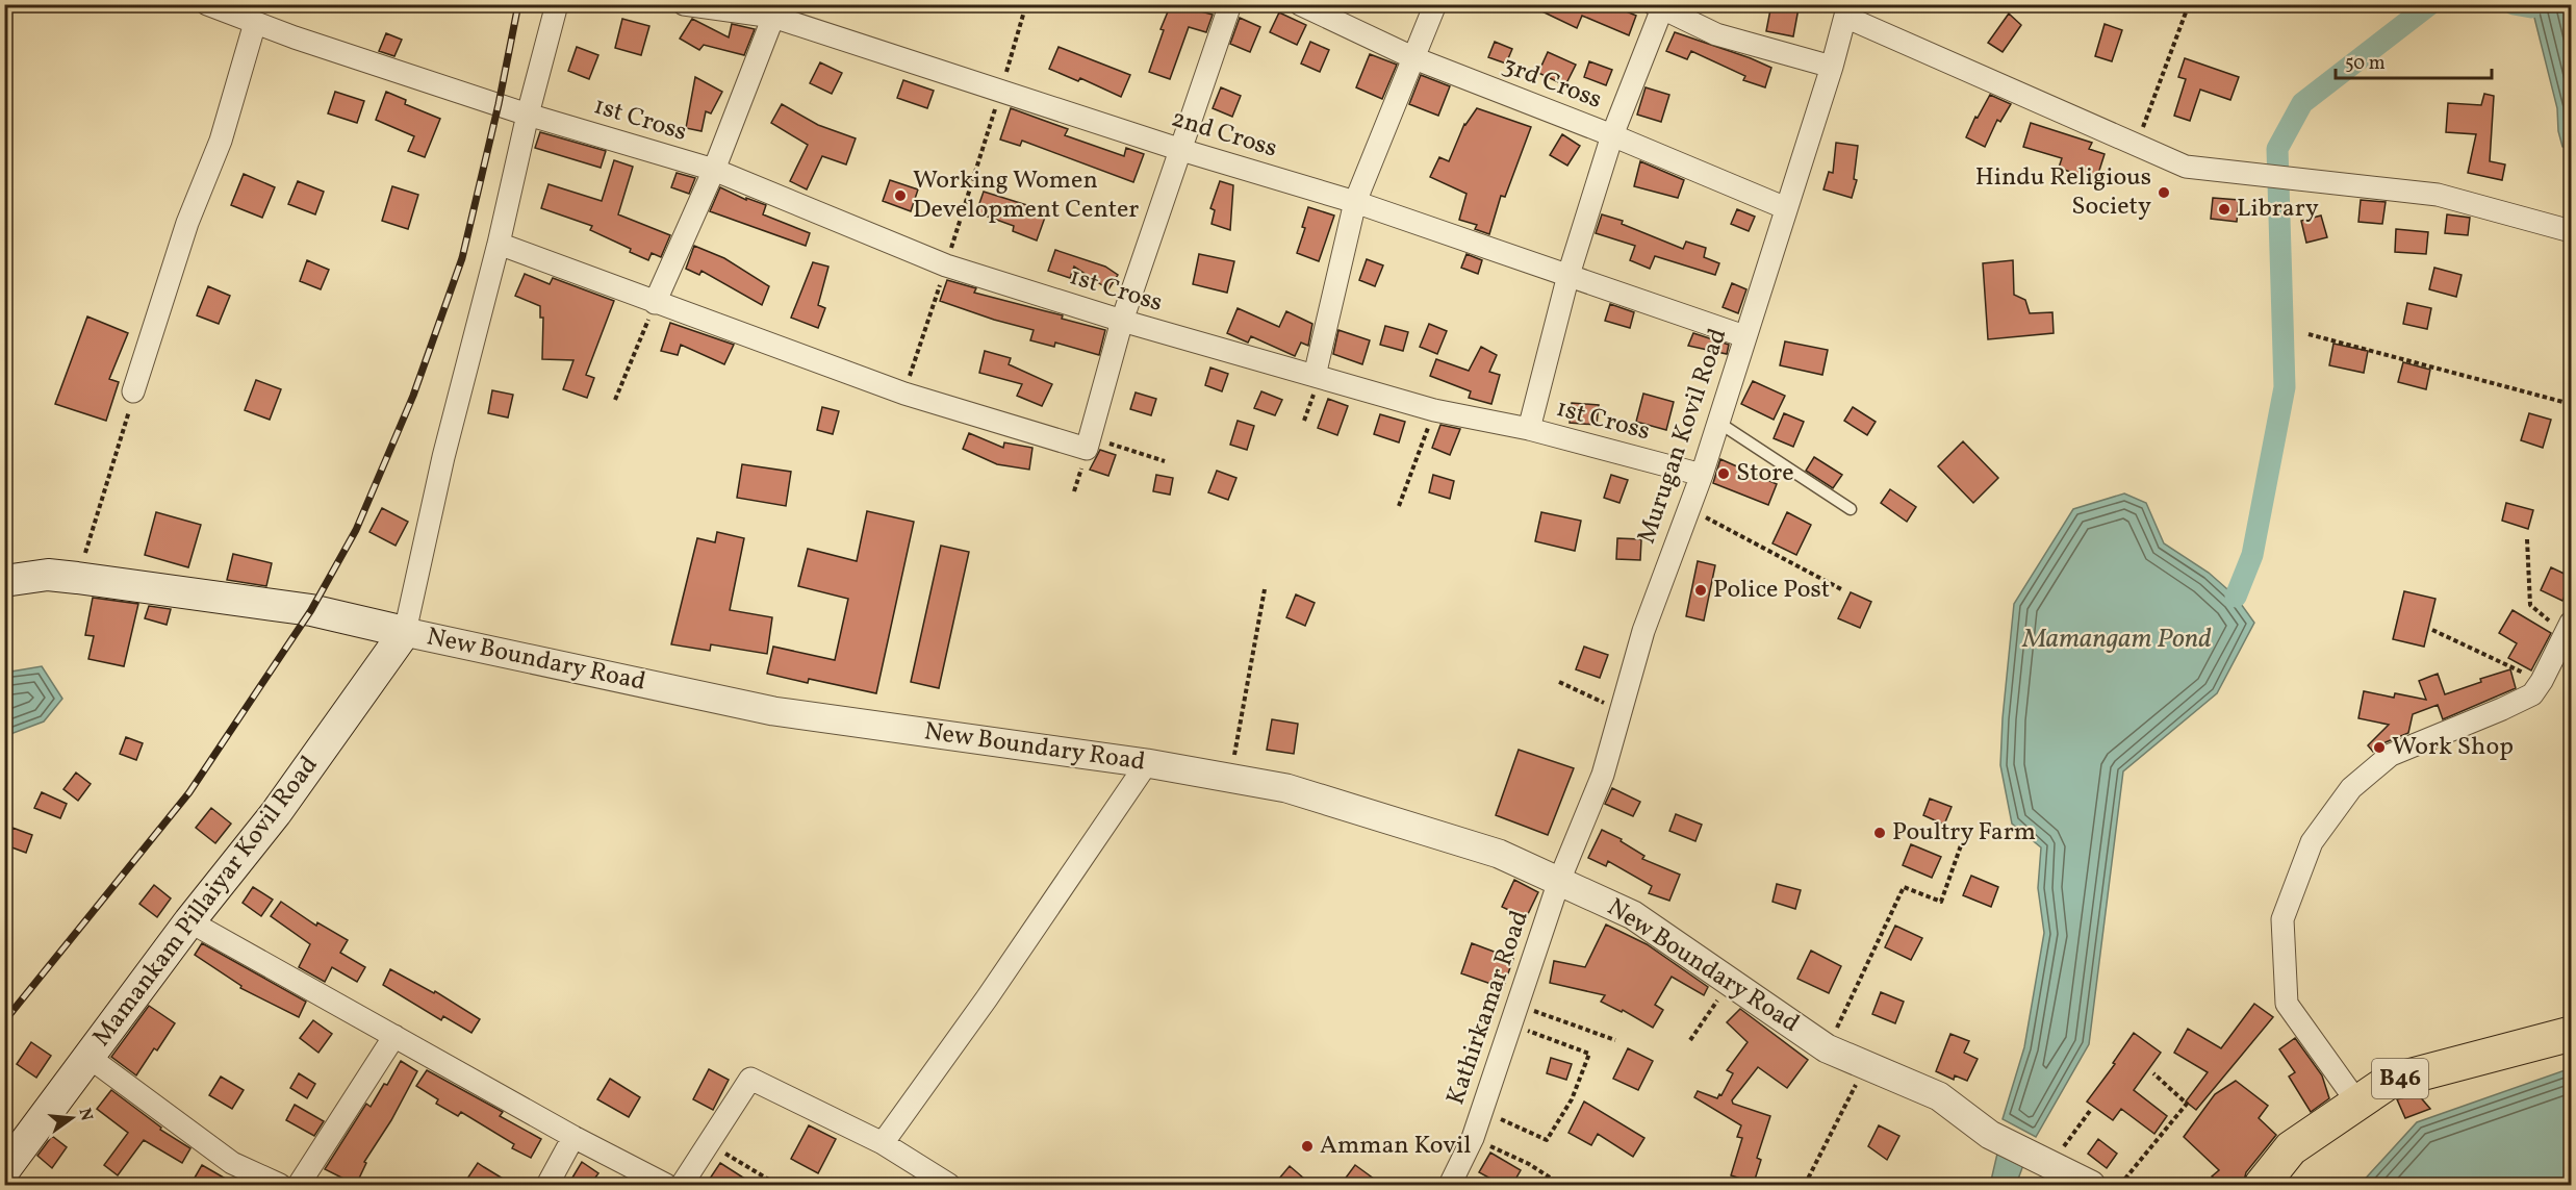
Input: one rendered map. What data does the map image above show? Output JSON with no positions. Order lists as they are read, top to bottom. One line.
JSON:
{"streets":{"main road":["New Boundary Road","Mamankam Pillaiyar Kovil Road","B46"],"street":["3rd Cross","1st Cross","2nd Cross","Murugan Kovil Road","Kathirkamar Road"]},"crossings":[["3rd Cross","Murugan Kovil Road"],["1st Cross","Murugan Kovil Road"],["2nd Cross","Murugan Kovil Road"],["Murugan Kovil Road","New Boundary Road"],["Murugan Kovil Road","Kathirkamar Road"],["New Boundary Road","Mamankam Pillaiyar Kovil Road"],["New Boundary Road","Kathirkamar Road"]],"water":["Mamangam Pond"],"places":["Hindu Religious Society","Working Women Development Center","Library","Store","Police Post","Work Shop","Poultry Farm","Amman Kovil"],"scale_bar":"50 m","north":"right"}
